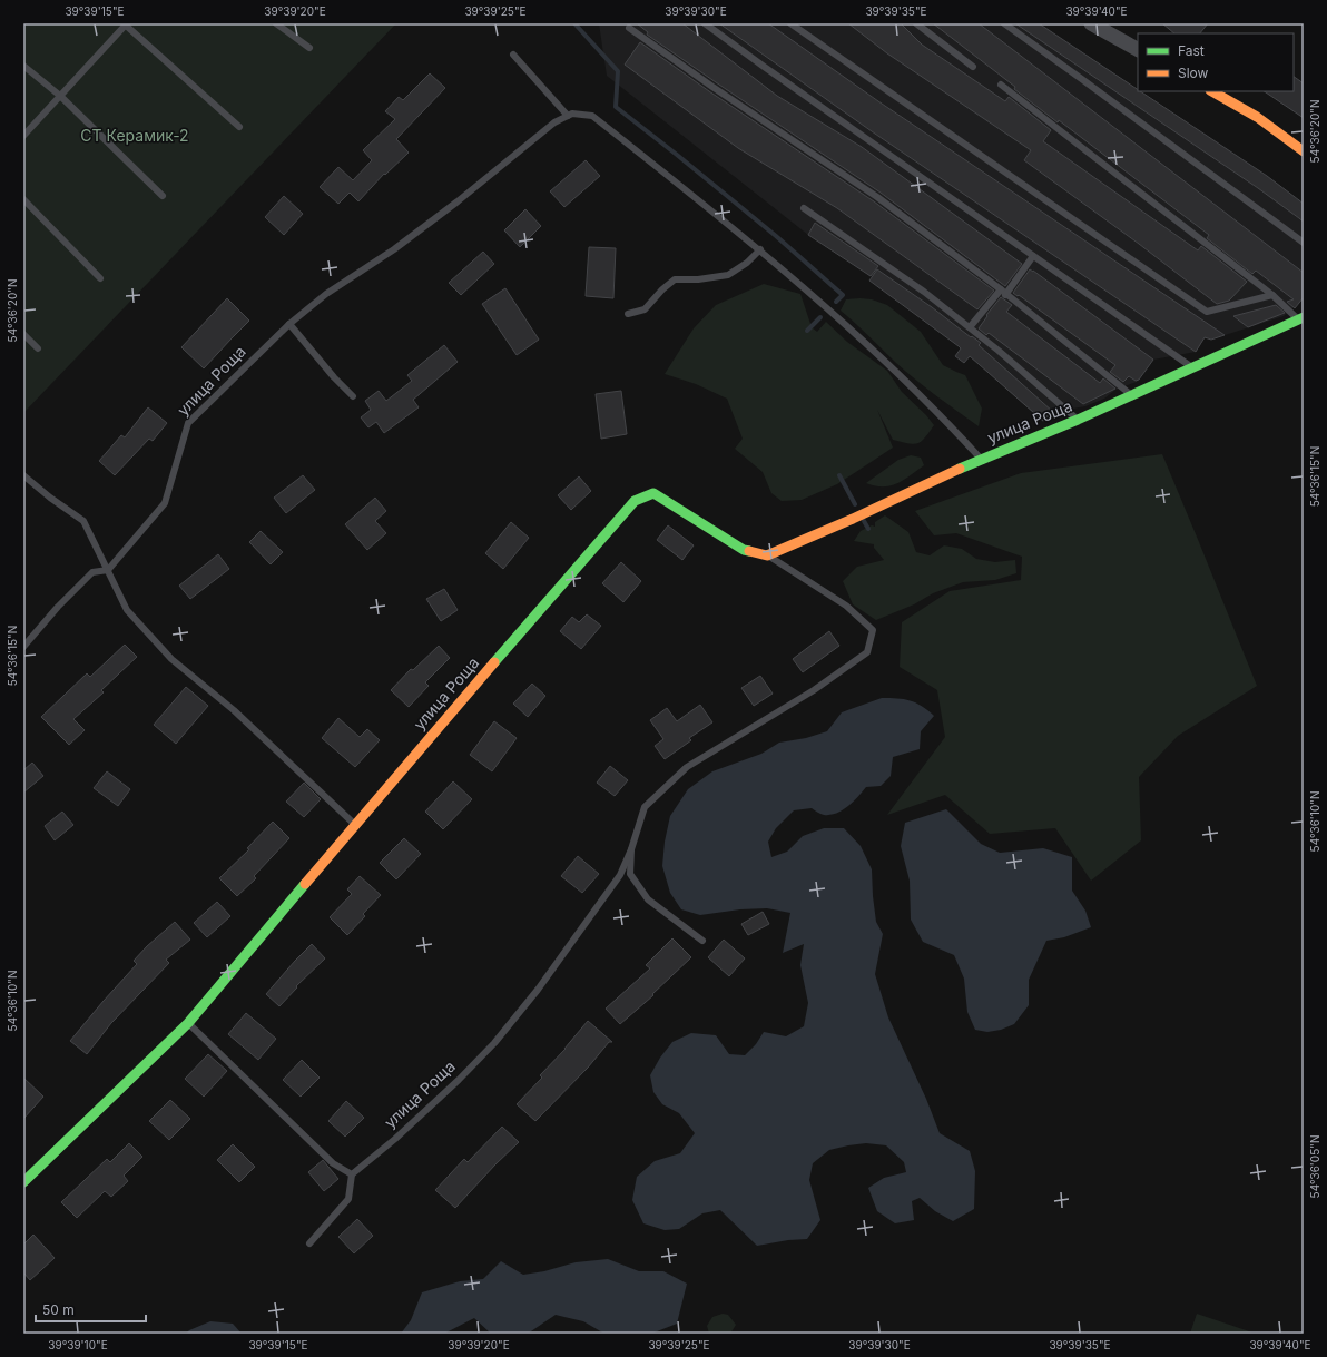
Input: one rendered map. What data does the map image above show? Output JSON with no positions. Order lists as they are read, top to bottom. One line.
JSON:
{"streets":{"street":["улица Роща"]},"parks":["СТ Керамик-2"],"legend":["Fast","Slow"],"scale_bar":"50 m","coordinates":["39°39'15\"E","39°39'20\"E","39°39'25\"E","39°39'30\"E","39°39'35\"E","39°39'40\"E","54°36'20\"N","54°36'15\"N","54°36'10\"N","54°36'05\"N","39°39'10\"E"]}
